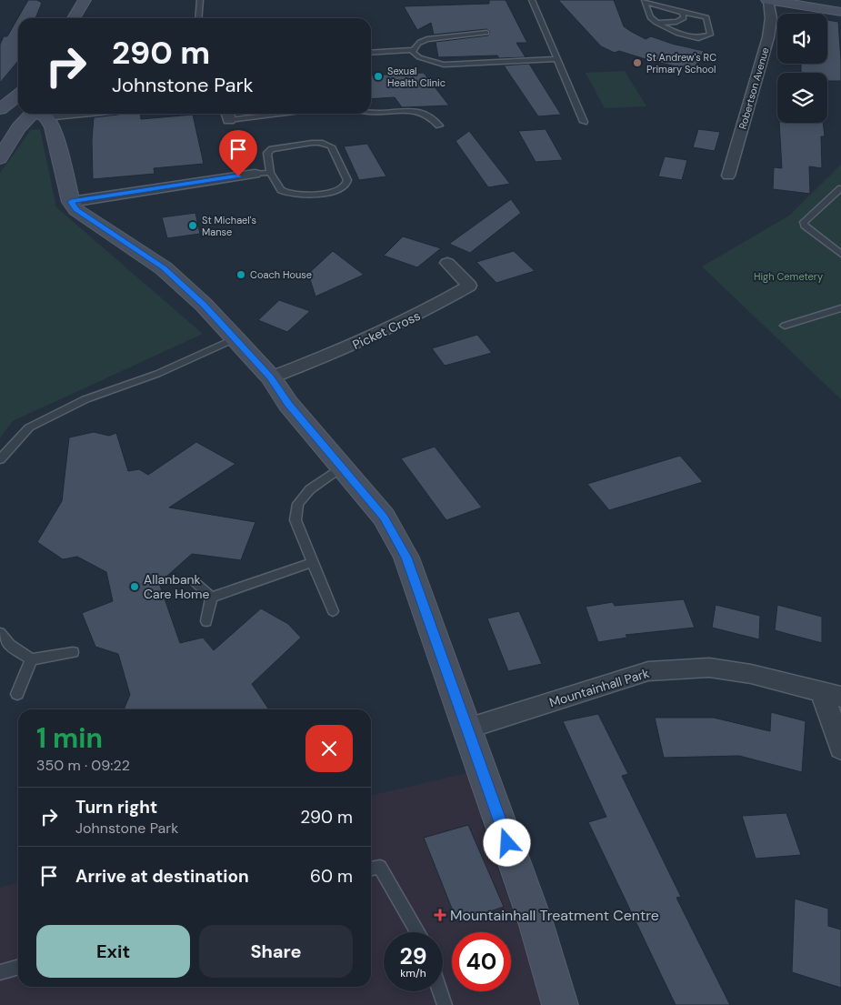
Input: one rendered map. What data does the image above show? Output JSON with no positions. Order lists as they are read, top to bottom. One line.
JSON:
{"streets":{"street":["Robertson Avenue","Picket Cross","Mountainhall Park"]},"parks":["High Cemetery"],"places":{"other":["St Andrew's RC Primary School","Sexual Health Clinic","St Michael's Manse","Coach House","Allanbank Care Home"],"health":["Mountainhall Treatment Centre"]},"page":{"turn":["290 m","Johnstone Park"],"heading":["1 min","350 m · 09:22"],"list":[{"name":"Turn right","note":"Johnstone Park","value":"290 m"},{"name":"Arrive at destination","value":"60 m"}],"buttons":["Exit","Share"],"speed":"29 km/h","limit":"40"}}
